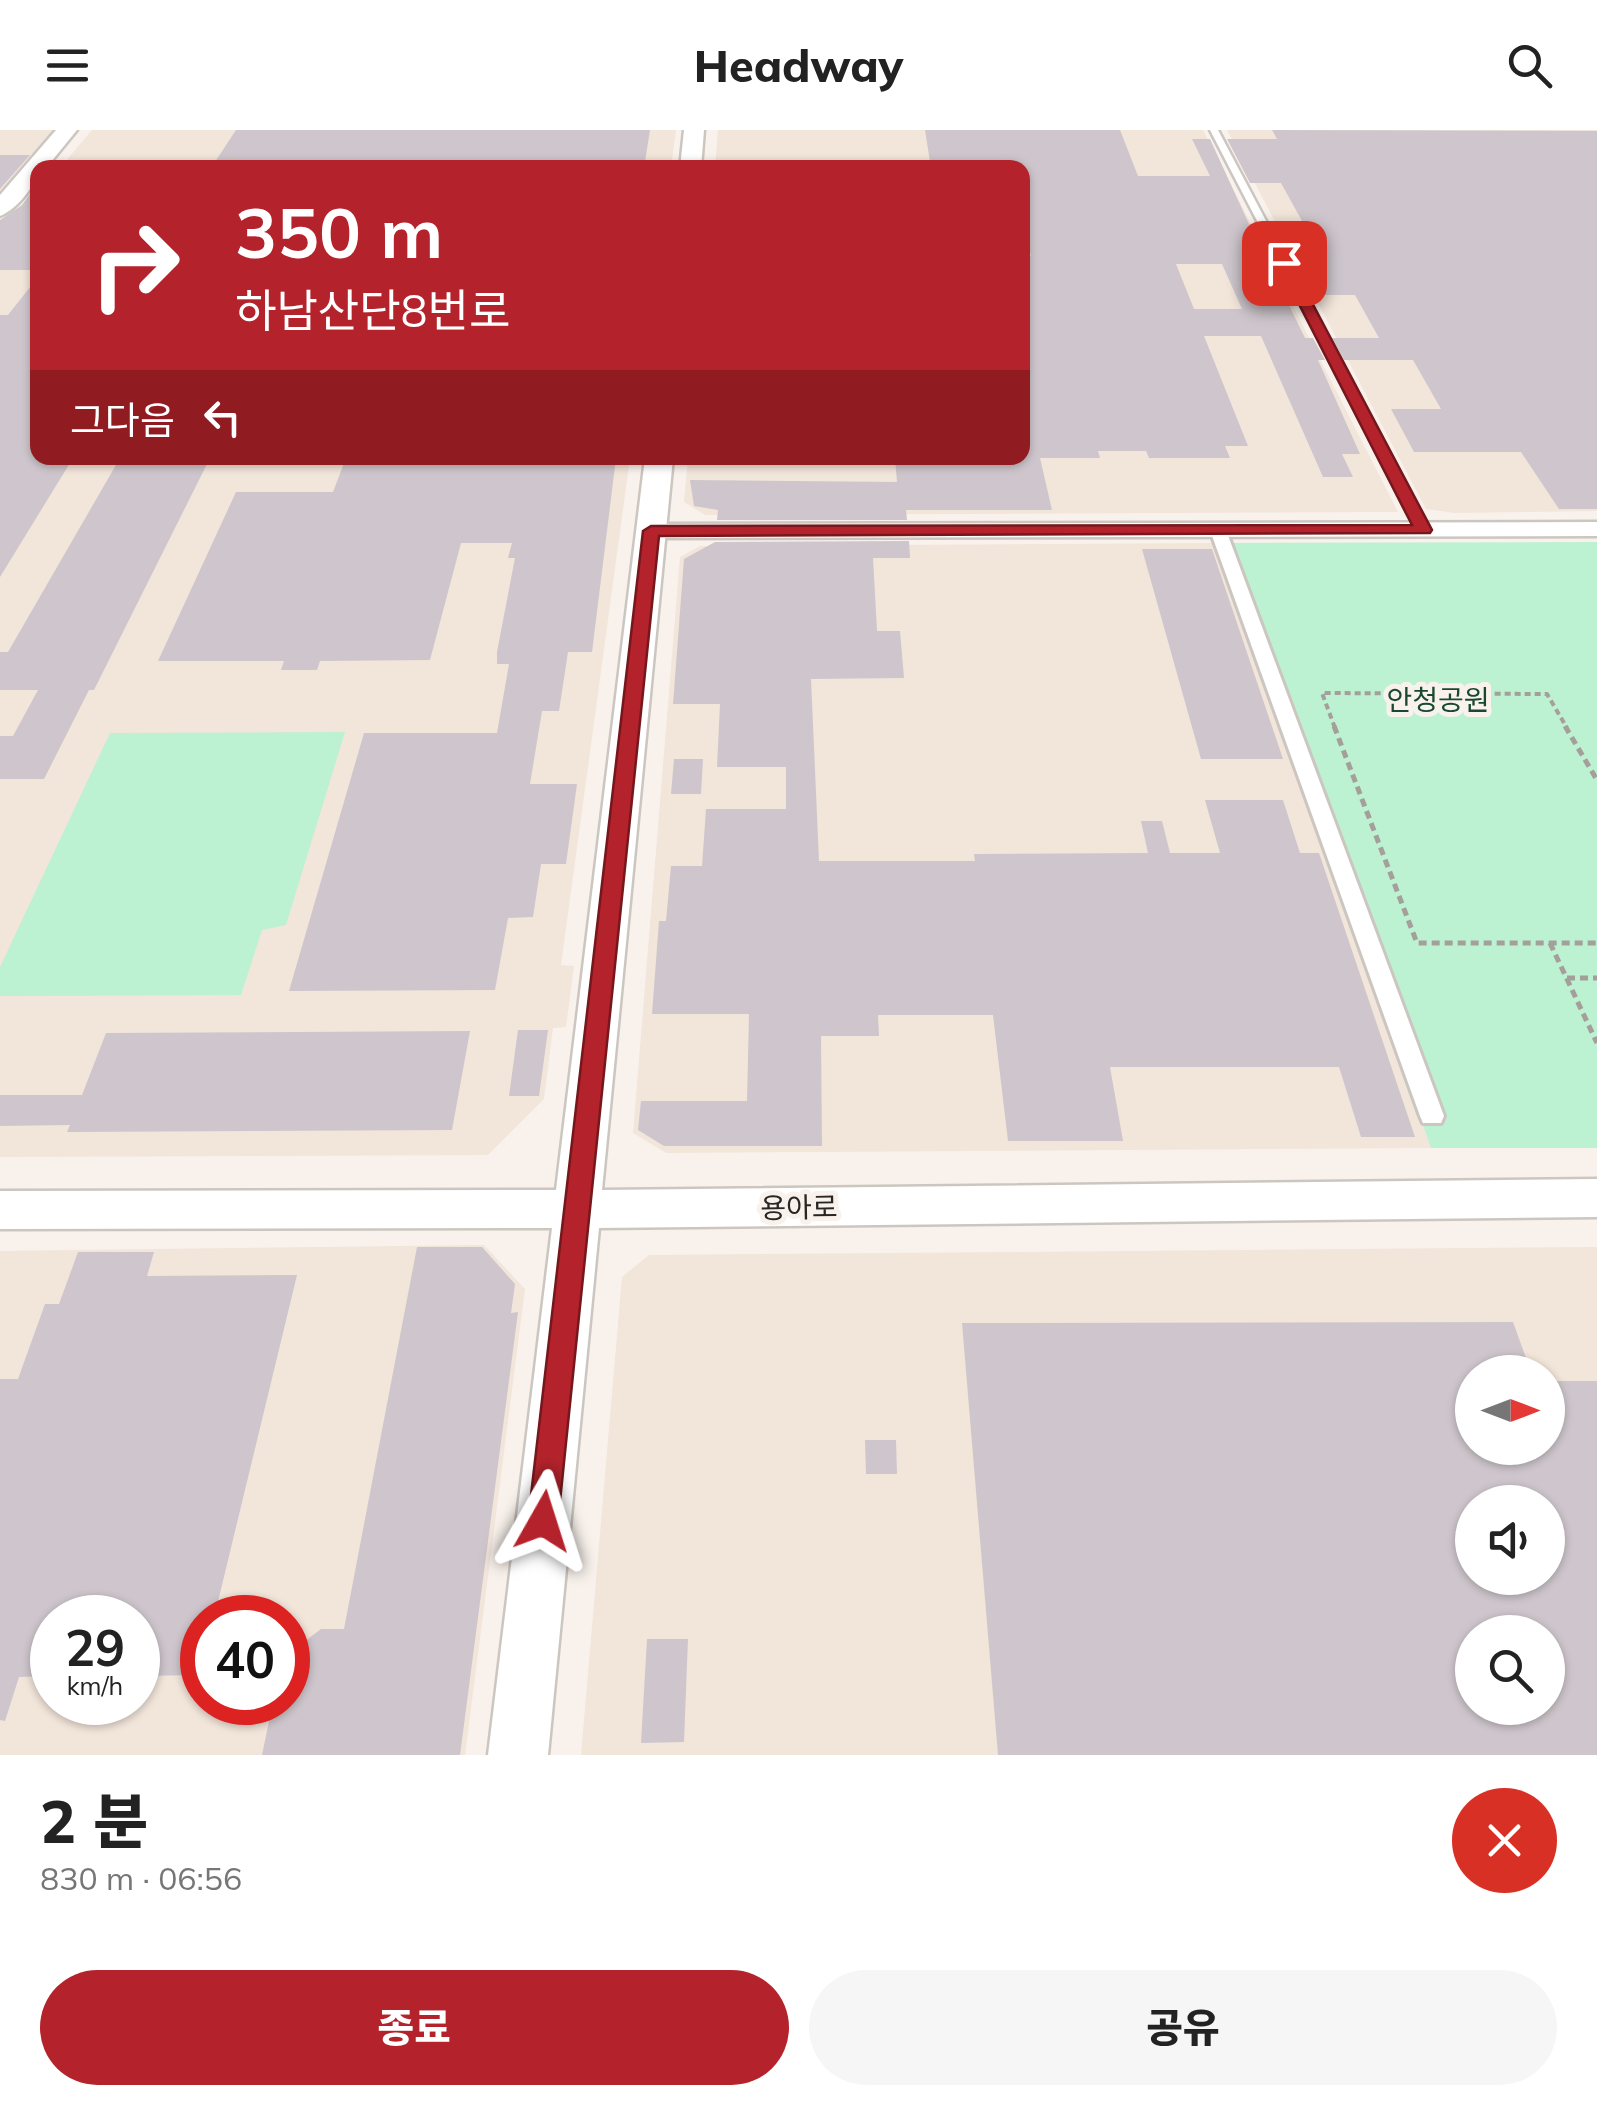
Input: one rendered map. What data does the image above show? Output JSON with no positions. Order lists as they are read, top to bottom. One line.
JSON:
{"streets":{"street":["용아로"]},"parks":["안청공원"],"north":"right","page":{"header":"Headway","turn":["350 m","하남산단8번로"],"then":"그다음","speed":"29 km/h","limit":"40","heading":["2 분","830 m · 06:56"],"buttons":["종료","공유"]}}
